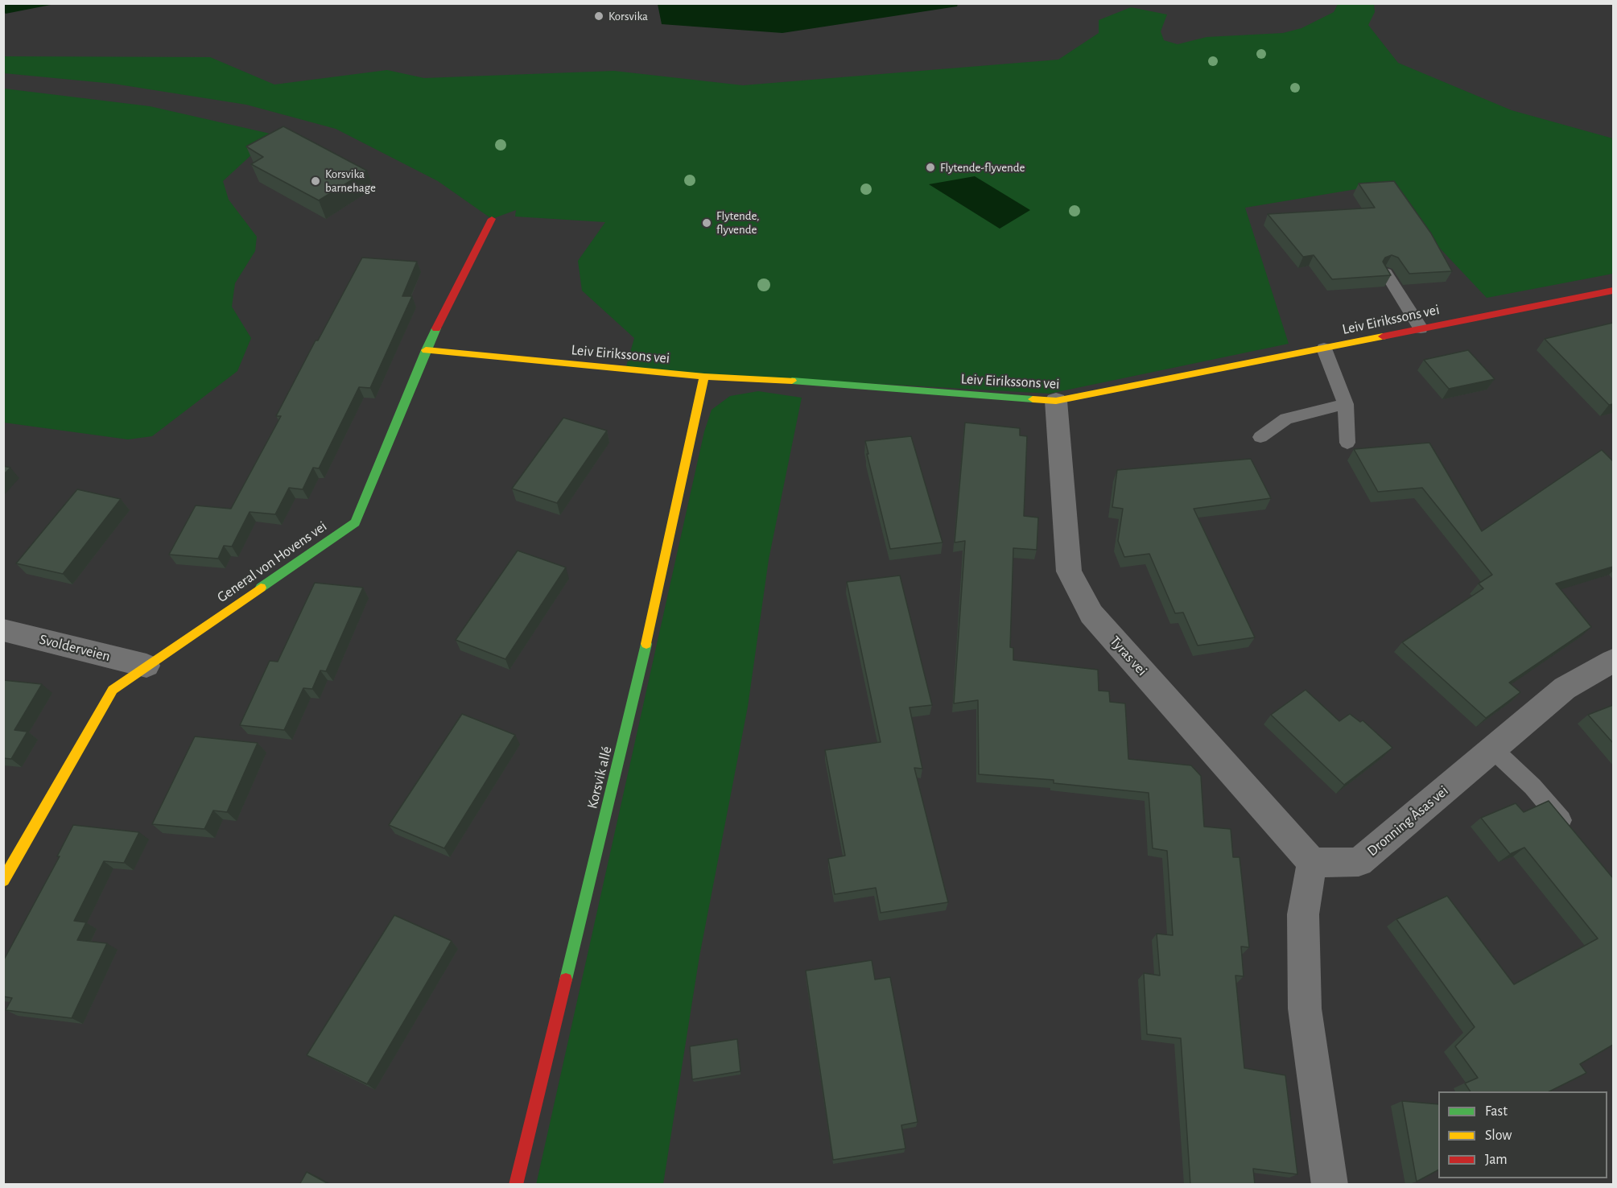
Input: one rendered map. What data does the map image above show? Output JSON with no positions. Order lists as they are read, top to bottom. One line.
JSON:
{"streets":{"street":["Leiv Eirikssons vei","General von Hovens vei","Svolderveien","Tyras vei","Korsvik allé","Dronning Åsas vei"]},"crossings":[["Leiv Eirikssons vei","General von Hovens vei"],["Leiv Eirikssons vei","Tyras vei"],["Leiv Eirikssons vei","Korsvik allé"],["General von Hovens vei","Svolderveien"],["Tyras vei","Dronning Åsas vei"]],"places":["Korsvika","Flytende-flyvende","Korsvika barnehage","Flytende, flyvende"],"legend":["Fast","Slow","Jam"]}
